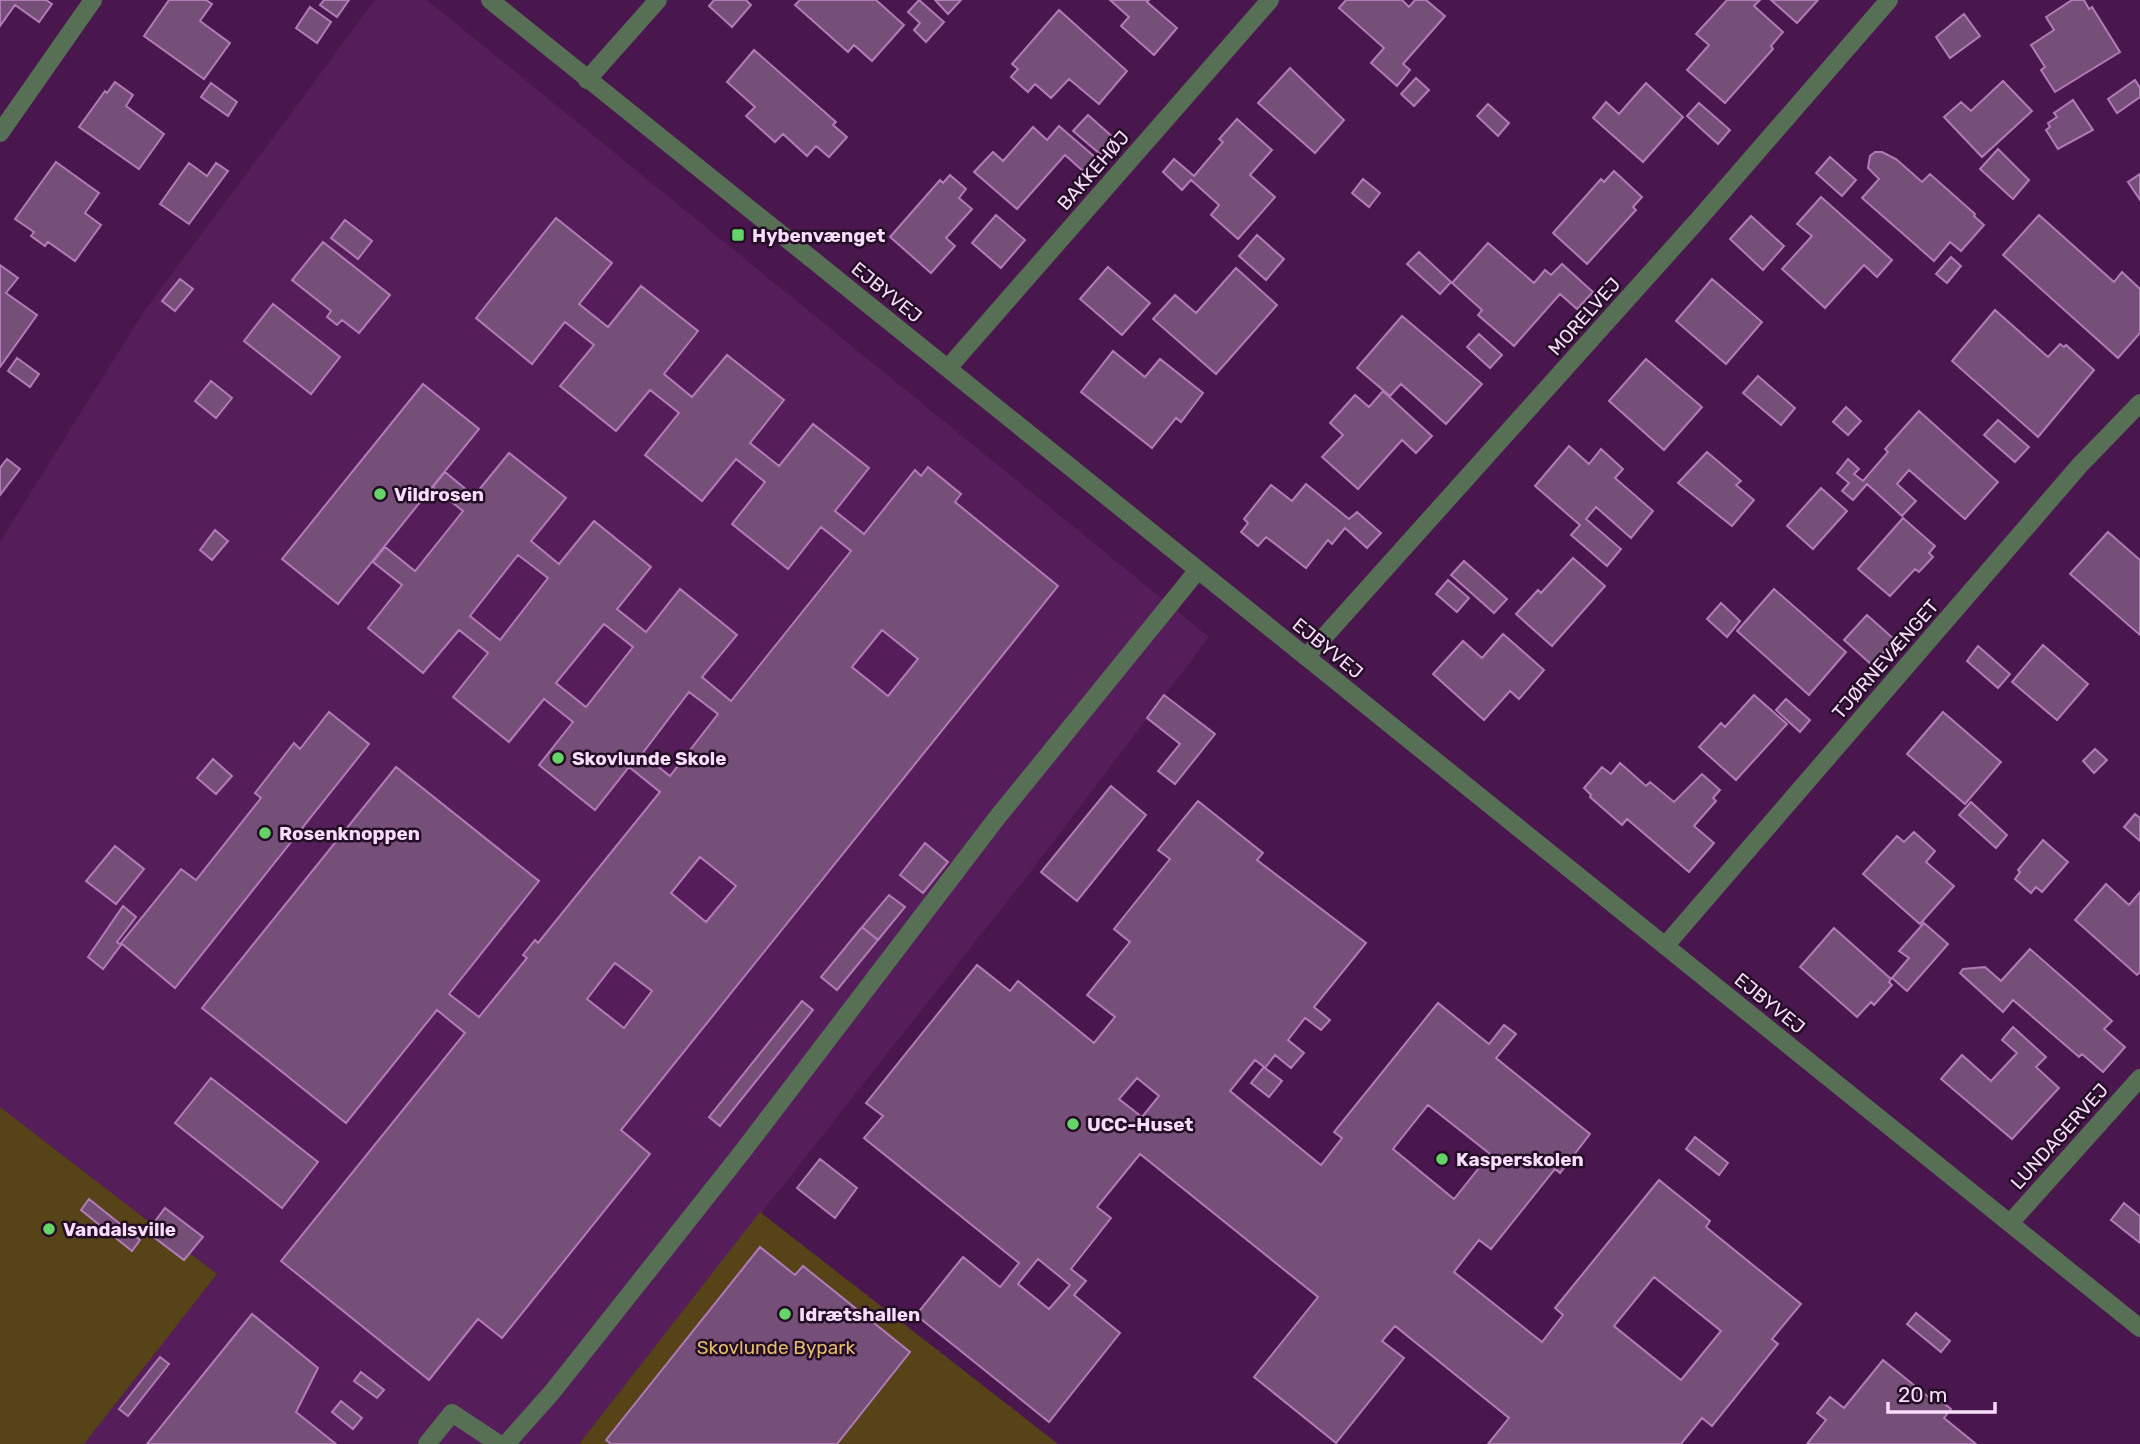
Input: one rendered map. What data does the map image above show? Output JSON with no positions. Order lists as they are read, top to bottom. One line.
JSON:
{"streets":{"street":["BAKKEHØJ","EJBYVEJ","MORELVEJ","TJØRNEVÆNGET","LUNDAGERVEJ"]},"crossings":[["BAKKEHØJ","EJBYVEJ"],["EJBYVEJ","MORELVEJ"],["EJBYVEJ","TJØRNEVÆNGET"],["EJBYVEJ","LUNDAGERVEJ"]],"parks":["Skovlunde Bypark"],"places":{"transit":["Hybenvænget"],"other":["Vildrosen","Skovlunde Skole","Rosenknoppen","UCC-Huset","Kasperskolen","Vandalsville","Idrætshallen"]},"scale_bar":"20 m"}
